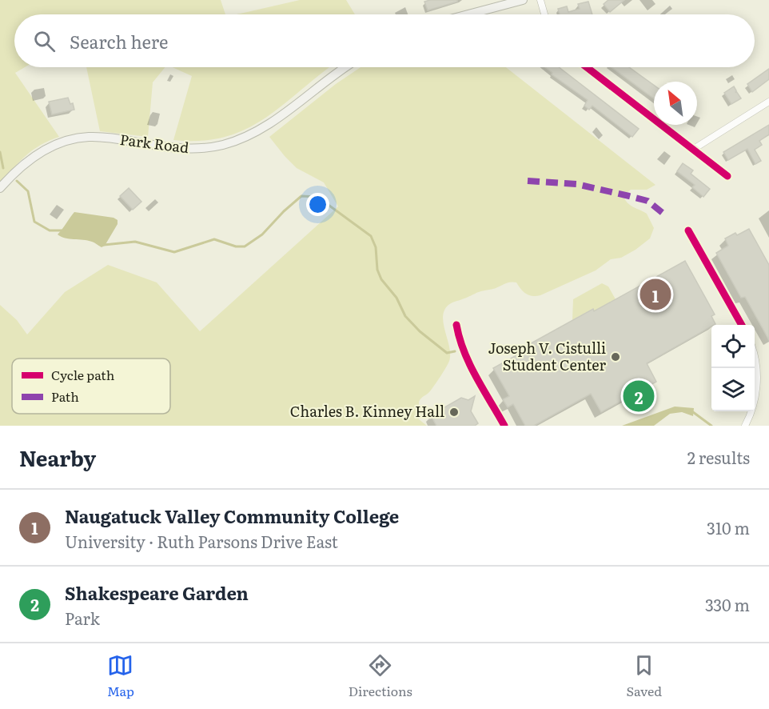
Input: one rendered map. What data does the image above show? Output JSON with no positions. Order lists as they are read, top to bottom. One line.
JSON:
{"streets":{"main road":["Park Road"]},"places":["Joseph V. Cistulli Student Center","Charles B. Kinney Hall"],"legend":["Cycle path","Path"],"north":"top left","page":{"search":"Search here","pins":["1","2"],"heading":["Nearby","2 results"],"list":[{"mark":"1","name":"Naugatuck Valley Community College","note":"University · Ruth Parsons Drive East","value":"310 m"},{"mark":"2","name":"Shakespeare Garden","note":"Park","value":"330 m"}],"nav":["Map","Directions","Saved"]}}
